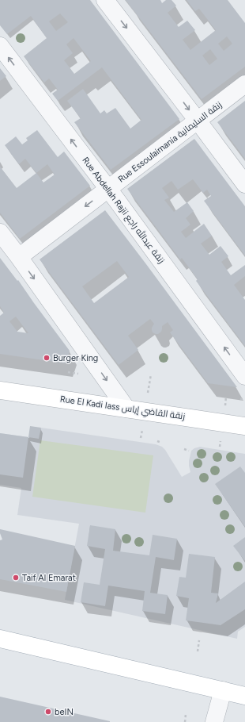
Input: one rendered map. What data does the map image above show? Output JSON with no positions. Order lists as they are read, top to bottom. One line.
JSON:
{"streets":{"main road":["Rue El Kadi Iass زنقة القاضي إياس"],"street":["Rue Essoulaimania زنقة السليمانية","Rue Abdellah Rajii زنقة عبدالله راجع"]},"crossings":[["Rue Essoulaimania زنقة السليمانية","Rue Abdellah Rajii زنقة عبدالله راجع"]],"one_way":["Rue Essoulaimania زنقة السليمانية"],"places":["Burger King","Taif Al Emarat","beIN"]}
